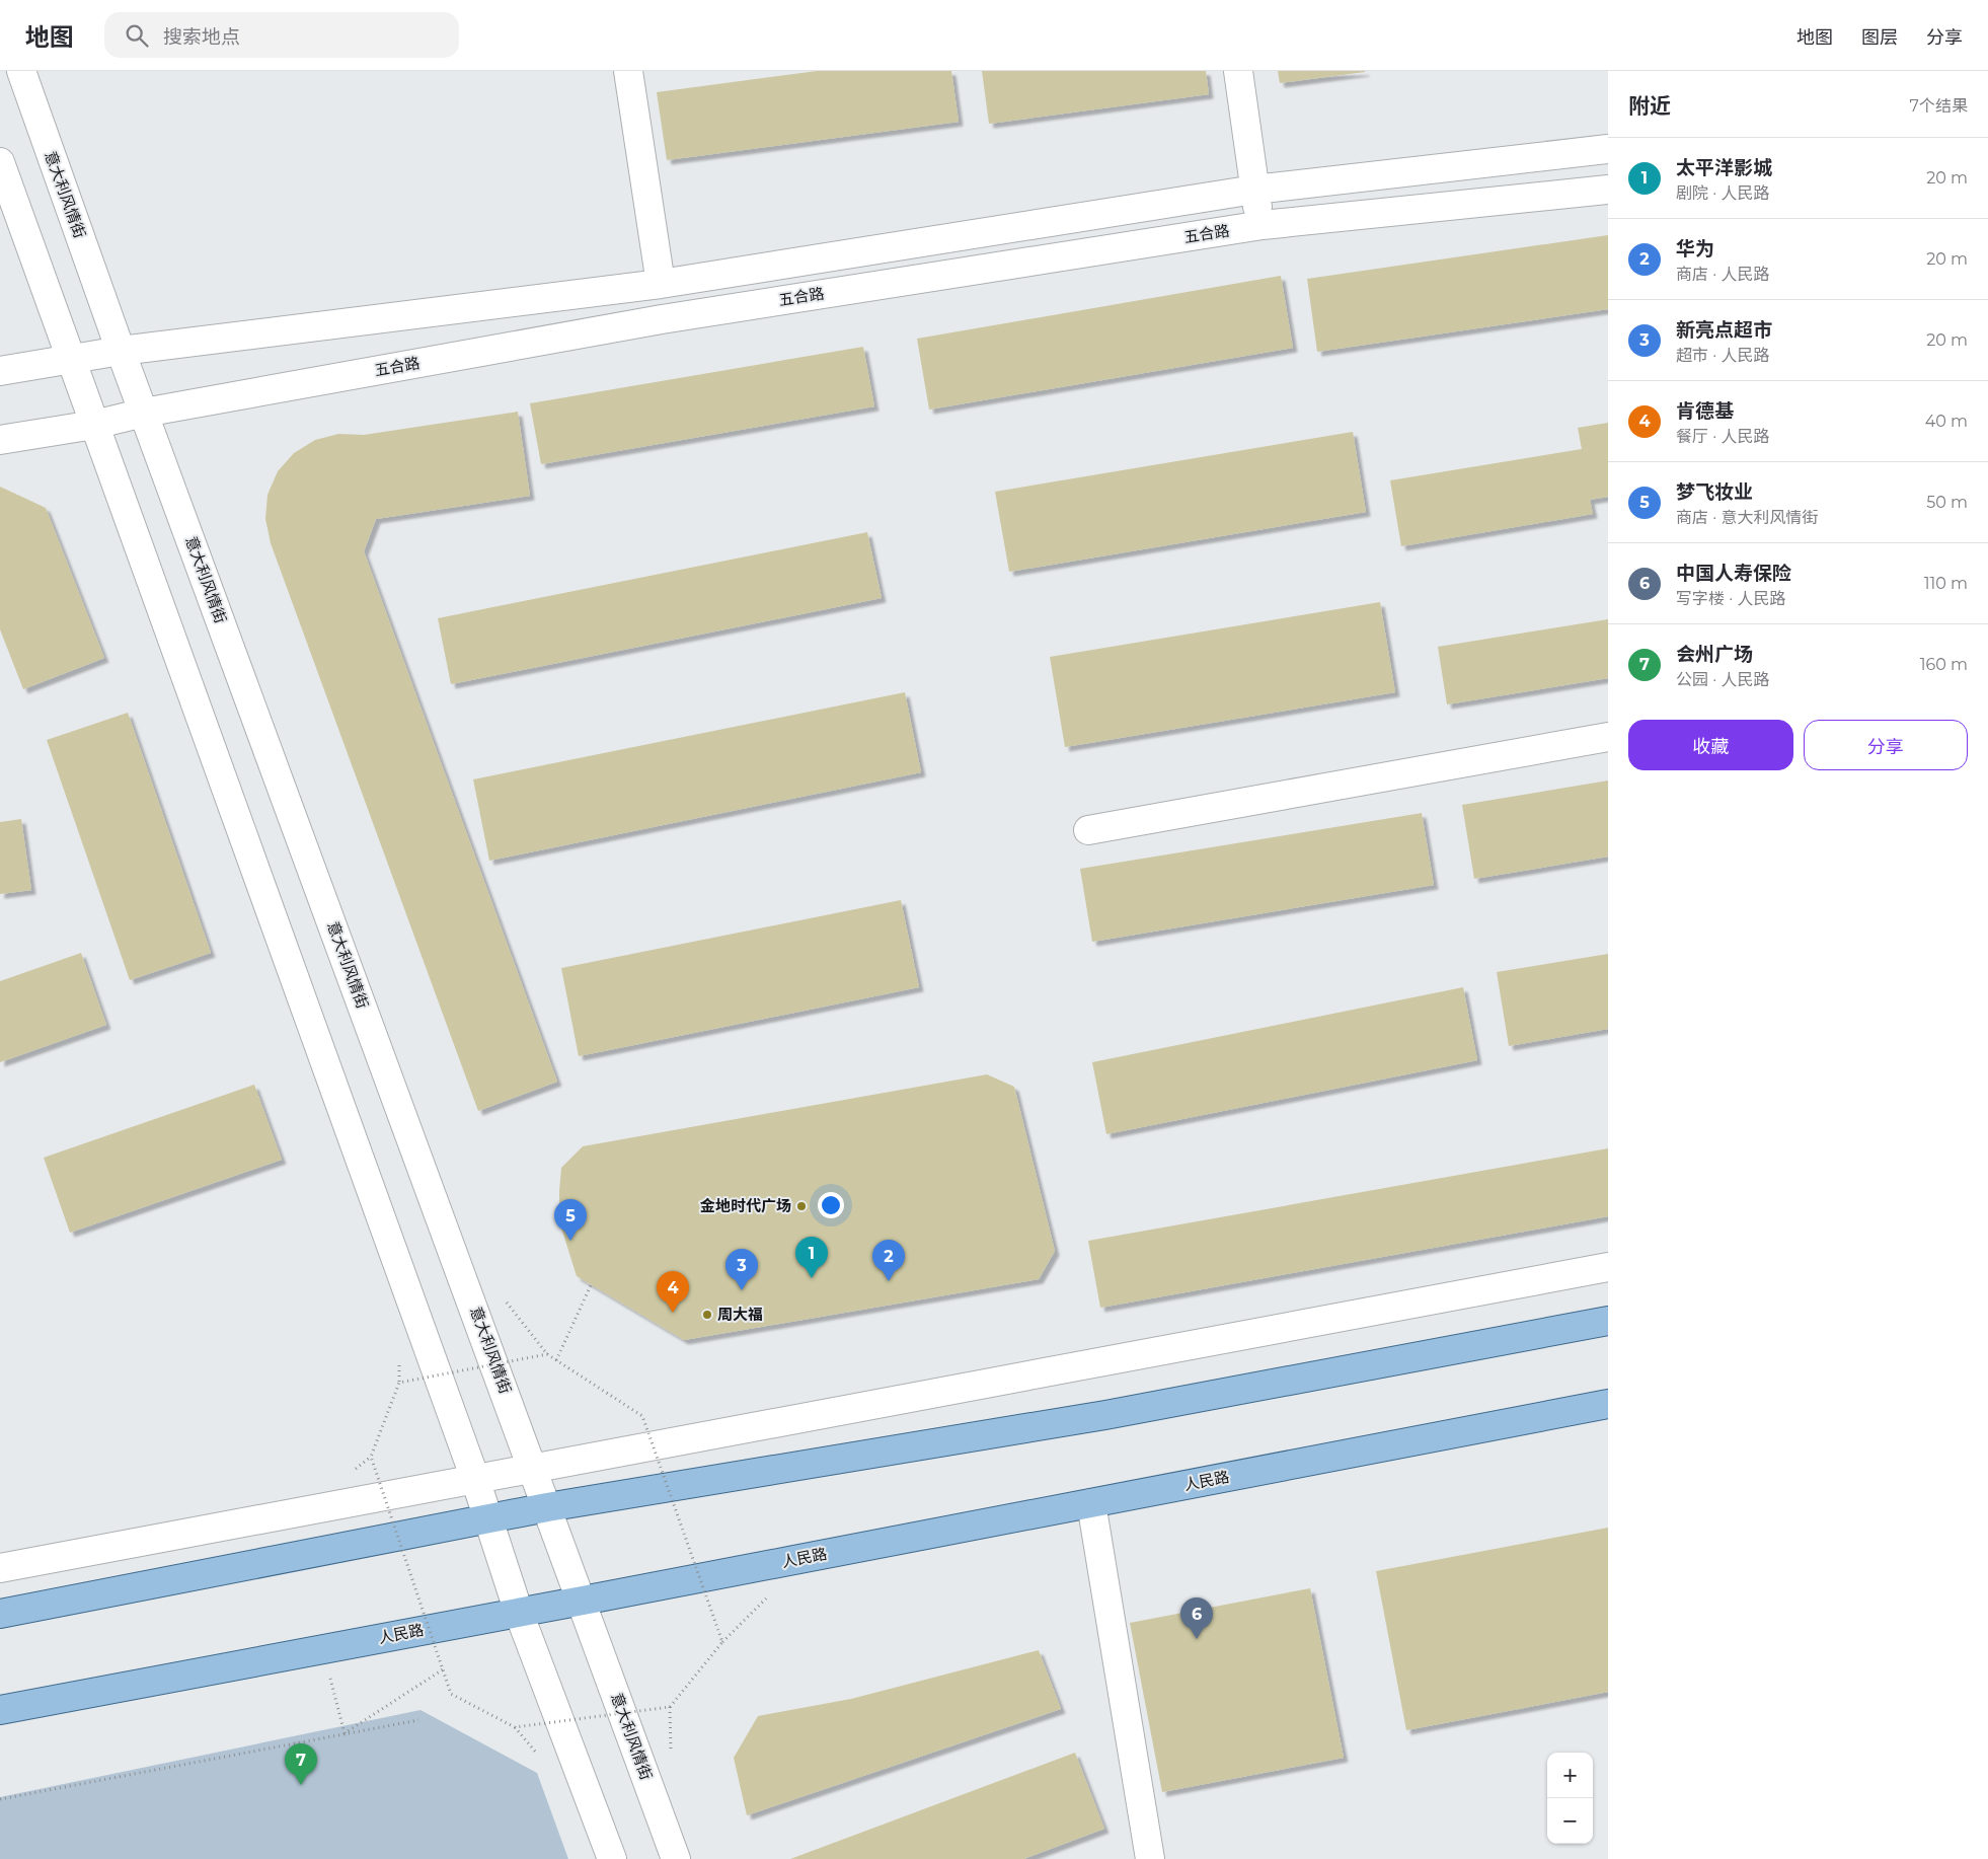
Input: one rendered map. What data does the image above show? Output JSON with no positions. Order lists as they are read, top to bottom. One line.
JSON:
{"streets":{"main road":["人民路"],"street":["意大利风情街","五合路"]},"crossings":[["意大利风情街","五合路"],["意大利风情街","人民路"]],"places":["金地时代广场","周大福"],"page":{"header":"地图","search":"搜索地点","nav":["地图","图层","分享"],"heading":["附近","7个结果"],"list":[{"mark":"1","name":"太平洋影城","note":"剧院 · 人民路","value":"20 m"},{"mark":"2","name":"华为","note":"商店 · 人民路","value":"20 m"},{"mark":"3","name":"新亮点超市","note":"超市 · 人民路","value":"20 m"},{"mark":"4","name":"肯德基","note":"餐厅 · 人民路","value":"40 m"},{"mark":"5","name":"梦飞妆业","note":"商店 · 意大利风情街","value":"50 m"},{"mark":"6","name":"中国人寿保险","note":"写字楼 · 人民路","value":"110 m"},{"mark":"7","name":"会州广场","note":"公园 · 人民路","value":"160 m"}],"buttons":["收藏","分享"],"pins":["5","1","2","3","4","6","7"],"map_buttons":["+","−"]}}
